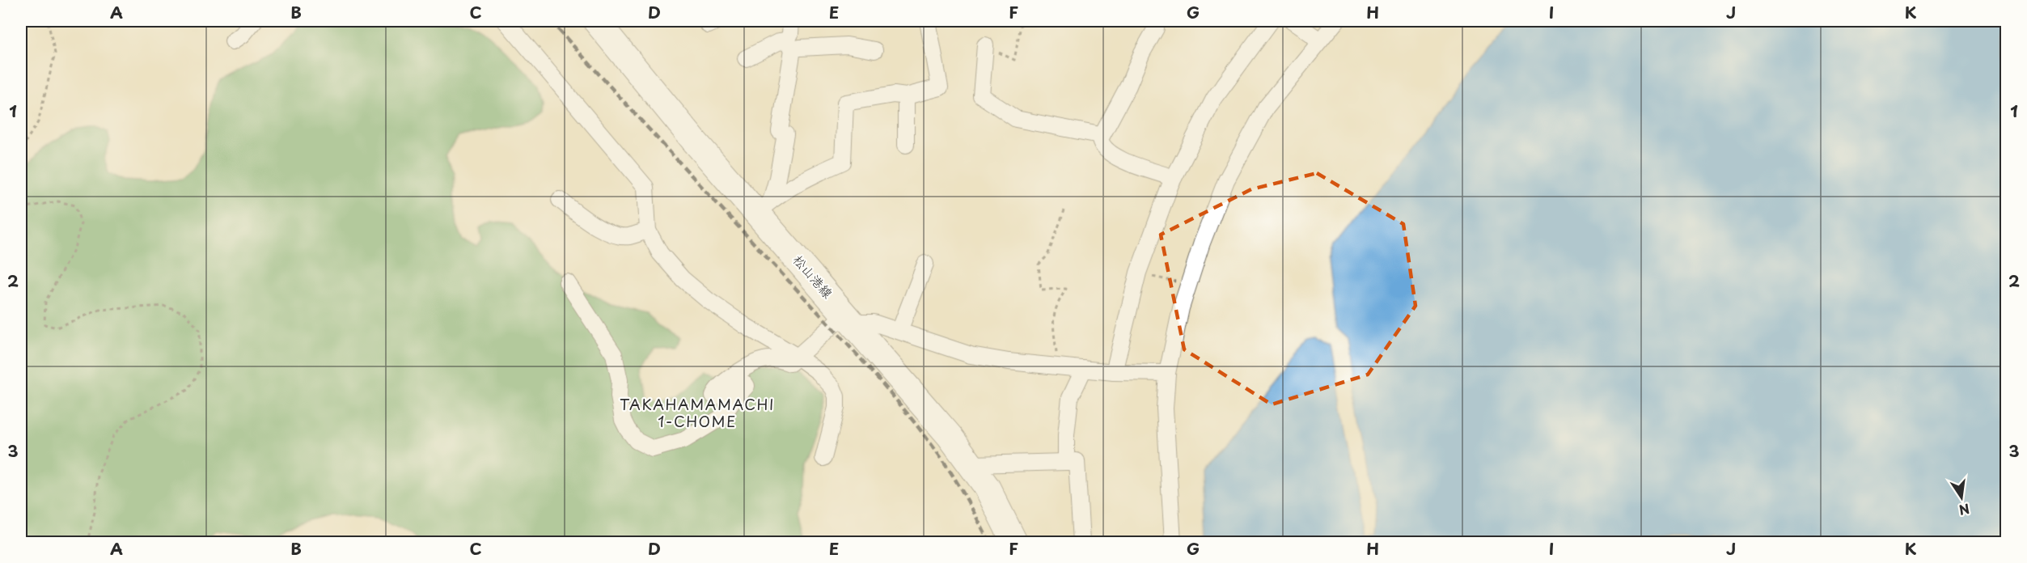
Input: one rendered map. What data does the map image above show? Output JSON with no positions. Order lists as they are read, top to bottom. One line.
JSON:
{"streets":{"main road":["松山港線"]},"districts":["TAKAHAMAMACHI 1-CHOME"],"north":"bottom","grid":{"columns":["A","B","C","D","E","F","G","H","I","J","K"],"rows":["1","2","3"]}}
